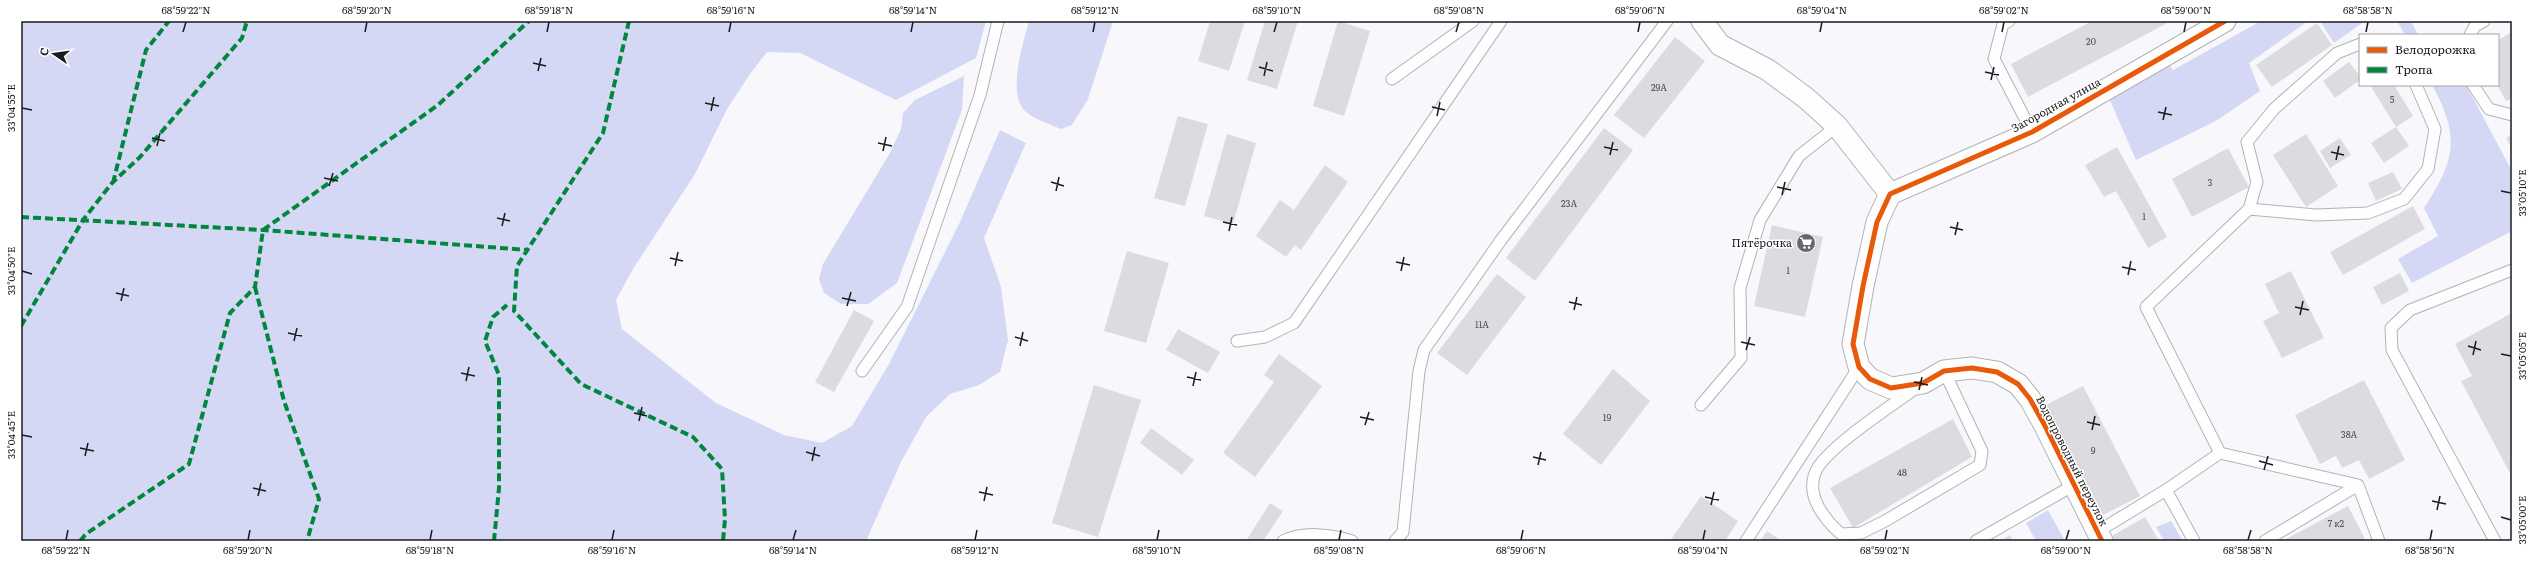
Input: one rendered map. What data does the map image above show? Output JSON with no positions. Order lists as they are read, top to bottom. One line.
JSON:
{"streets":{"street":["Загородная улица","Водопроводный переулок"]},"places":{"supermarket":["Пятёрочка"]},"house_numbers":["20","29А","5","3","23А","1","1","11А","19","38А","9","48","7 к2"],"legend":["Велодорожка","Тропа"],"north":"left","coordinates":["68°59'22\"N","68°59'20\"N","68°59'18\"N","68°59'16\"N","68°59'14\"N","68°59'12\"N","68°59'10\"N","68°59'08\"N","68°59'06\"N","68°59'04\"N","68°59'02\"N","68°59'00\"N","68°58'58\"N","33°04'55\"E","33°05'10\"E","33°04'50\"E","33°05'05\"E","33°04'45\"E","33°05'00\"E","68°58'56\"N"]}
